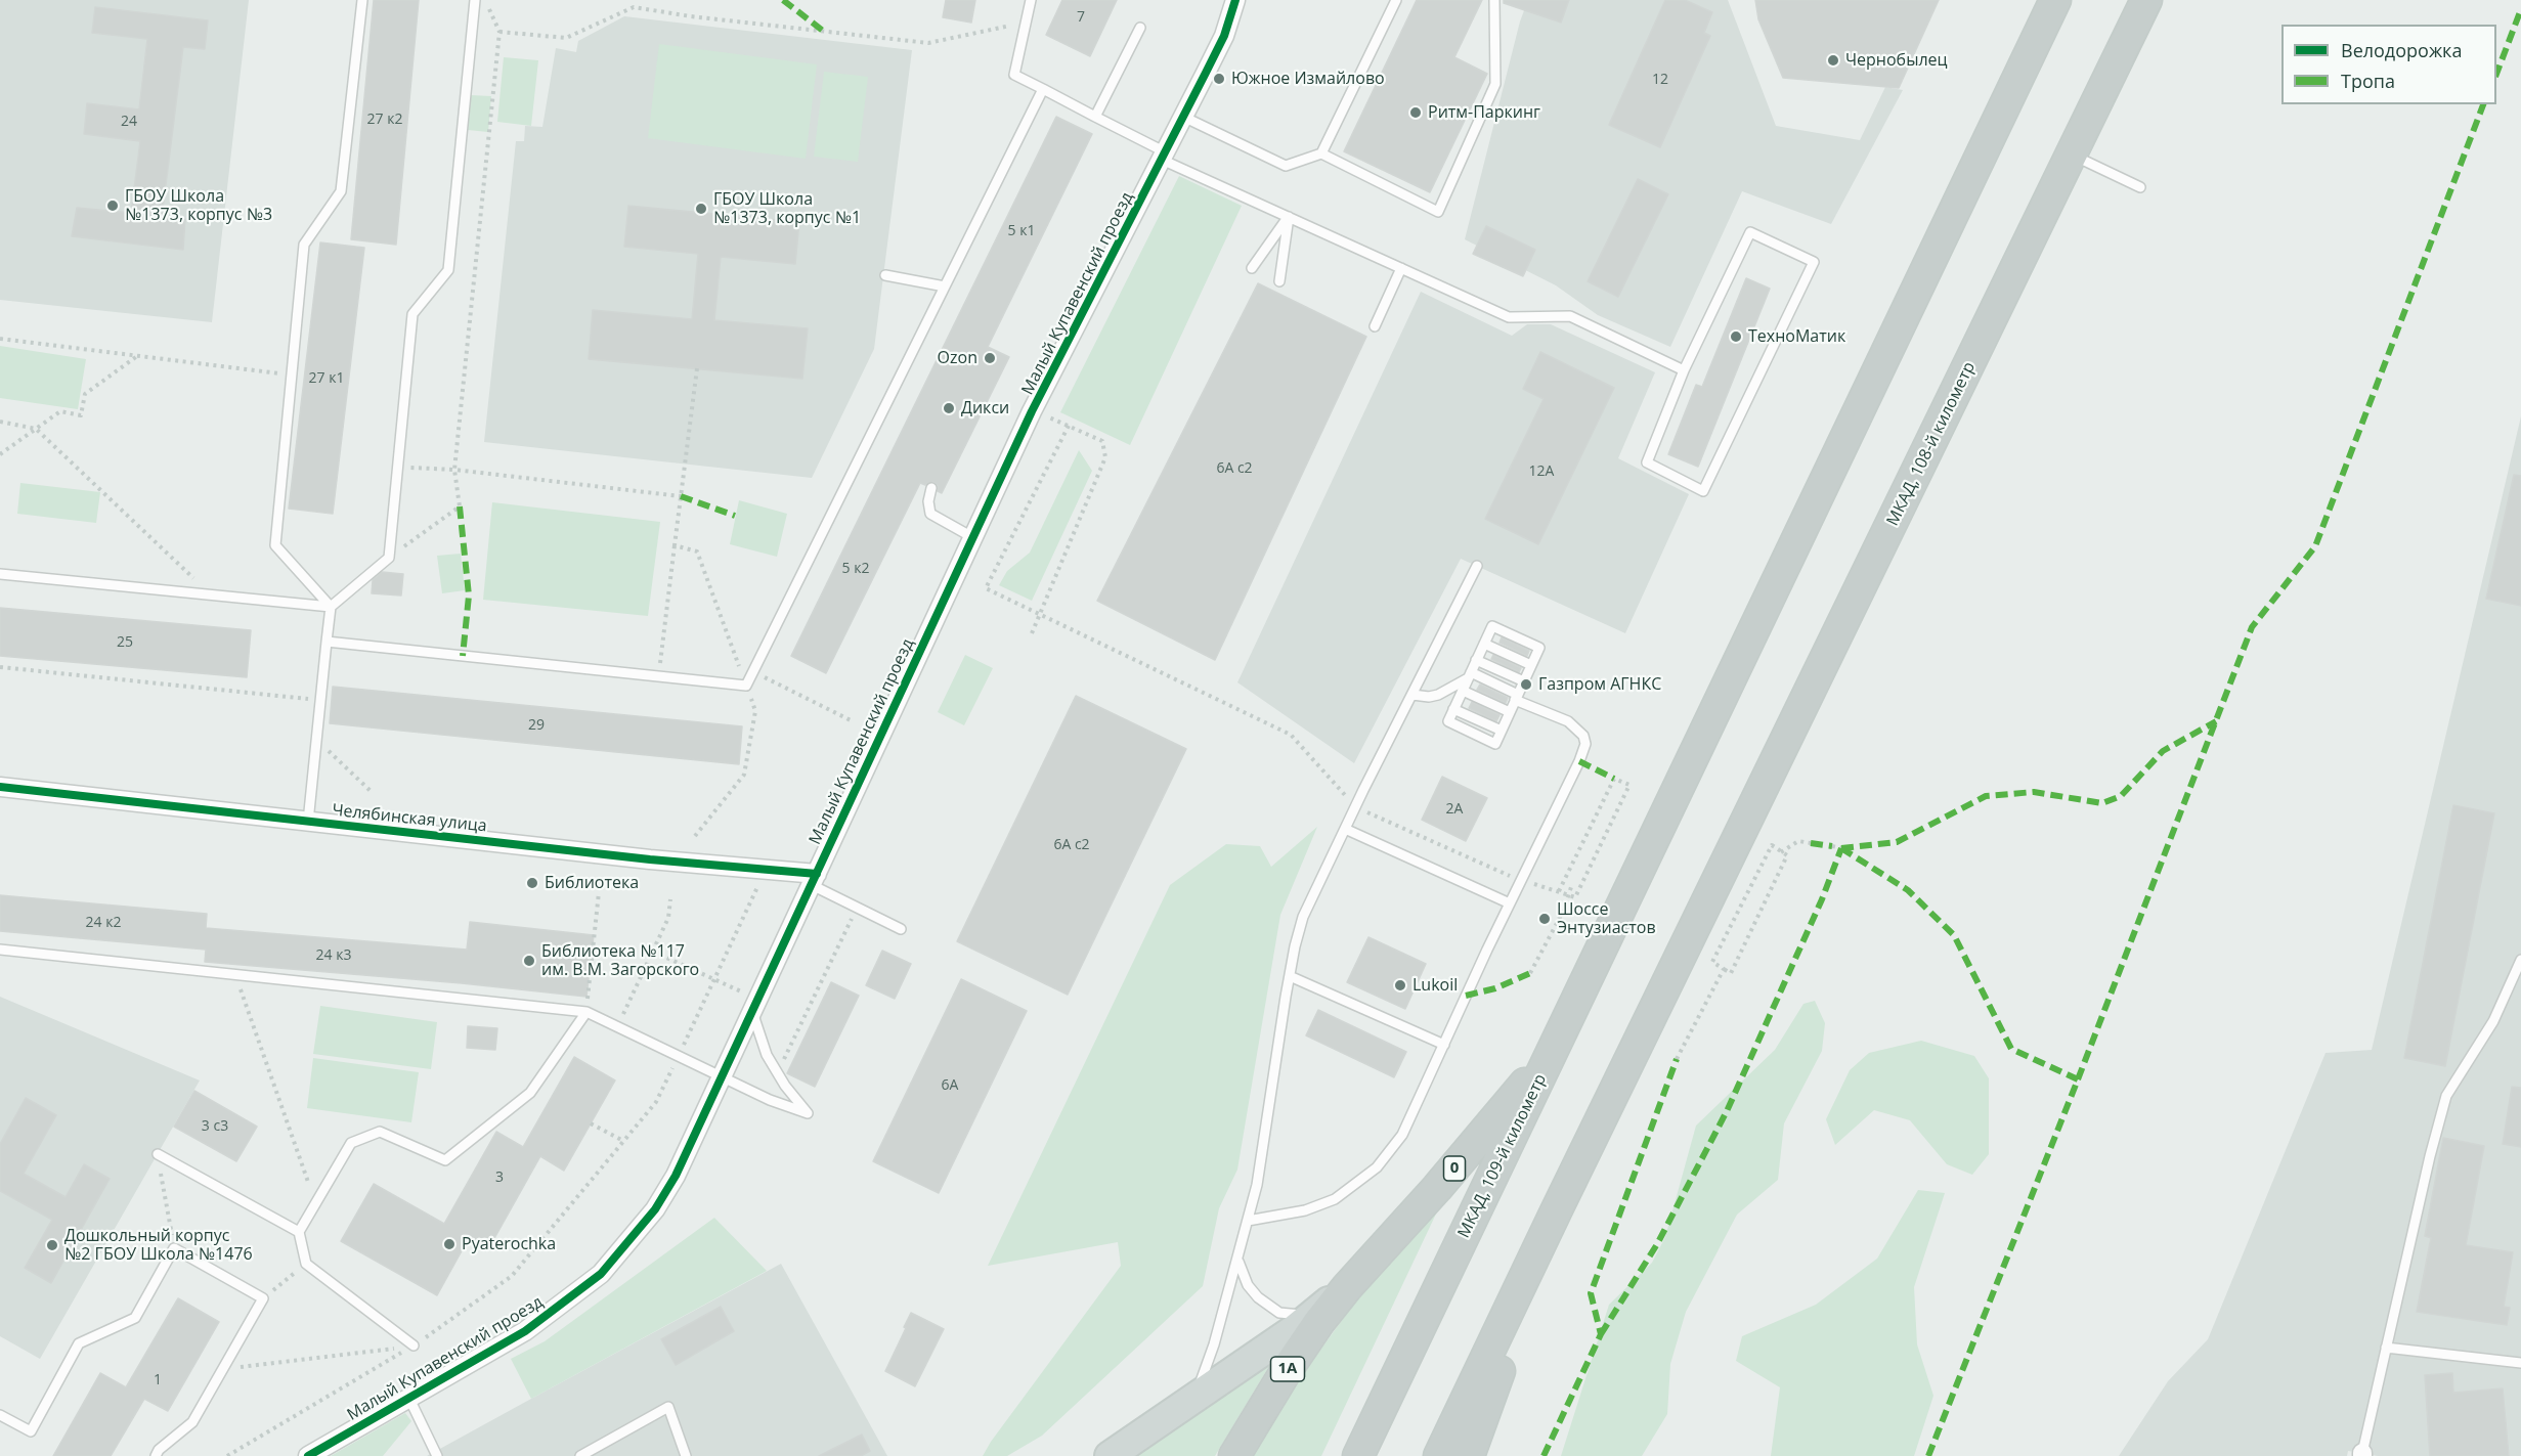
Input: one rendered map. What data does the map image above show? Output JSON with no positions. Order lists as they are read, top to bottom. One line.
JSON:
{"streets":{"highway":["МКАД, 108-й километр","МКАД, 109-й километр","0","1A"],"street":["Малый Купавенский проезд","Челябинская улица"]},"crossings":[["Малый Купавенский проезд","Челябинская улица"],["МКАД, 109-й километр","0"],["0","1A"]],"places":["Чернобылец","Южное Измайлово","Ритм-Паркинг","ГБОУ Школа №1373, корпус №3","ГБОУ Школа №1373, корпус №1","ТехноМатик","Ozon","Дикси","Газпром АГНКС","Библиотека","Шоссе Энтузиастов","Библиотека №117 им. В.М. Загорского","Lukoil","Pyaterochka","Дошкольный корпус №2 ГБОУ Школа №1476"],"house_numbers":["7","12","27 к2","24","5 к1","27 к1","6A c2","12А","5 к2","25","29","2А","6А с2","24 к2","24 к3","6А","3 с3","3","1"],"legend":["Велодорожка","Тропа"]}
